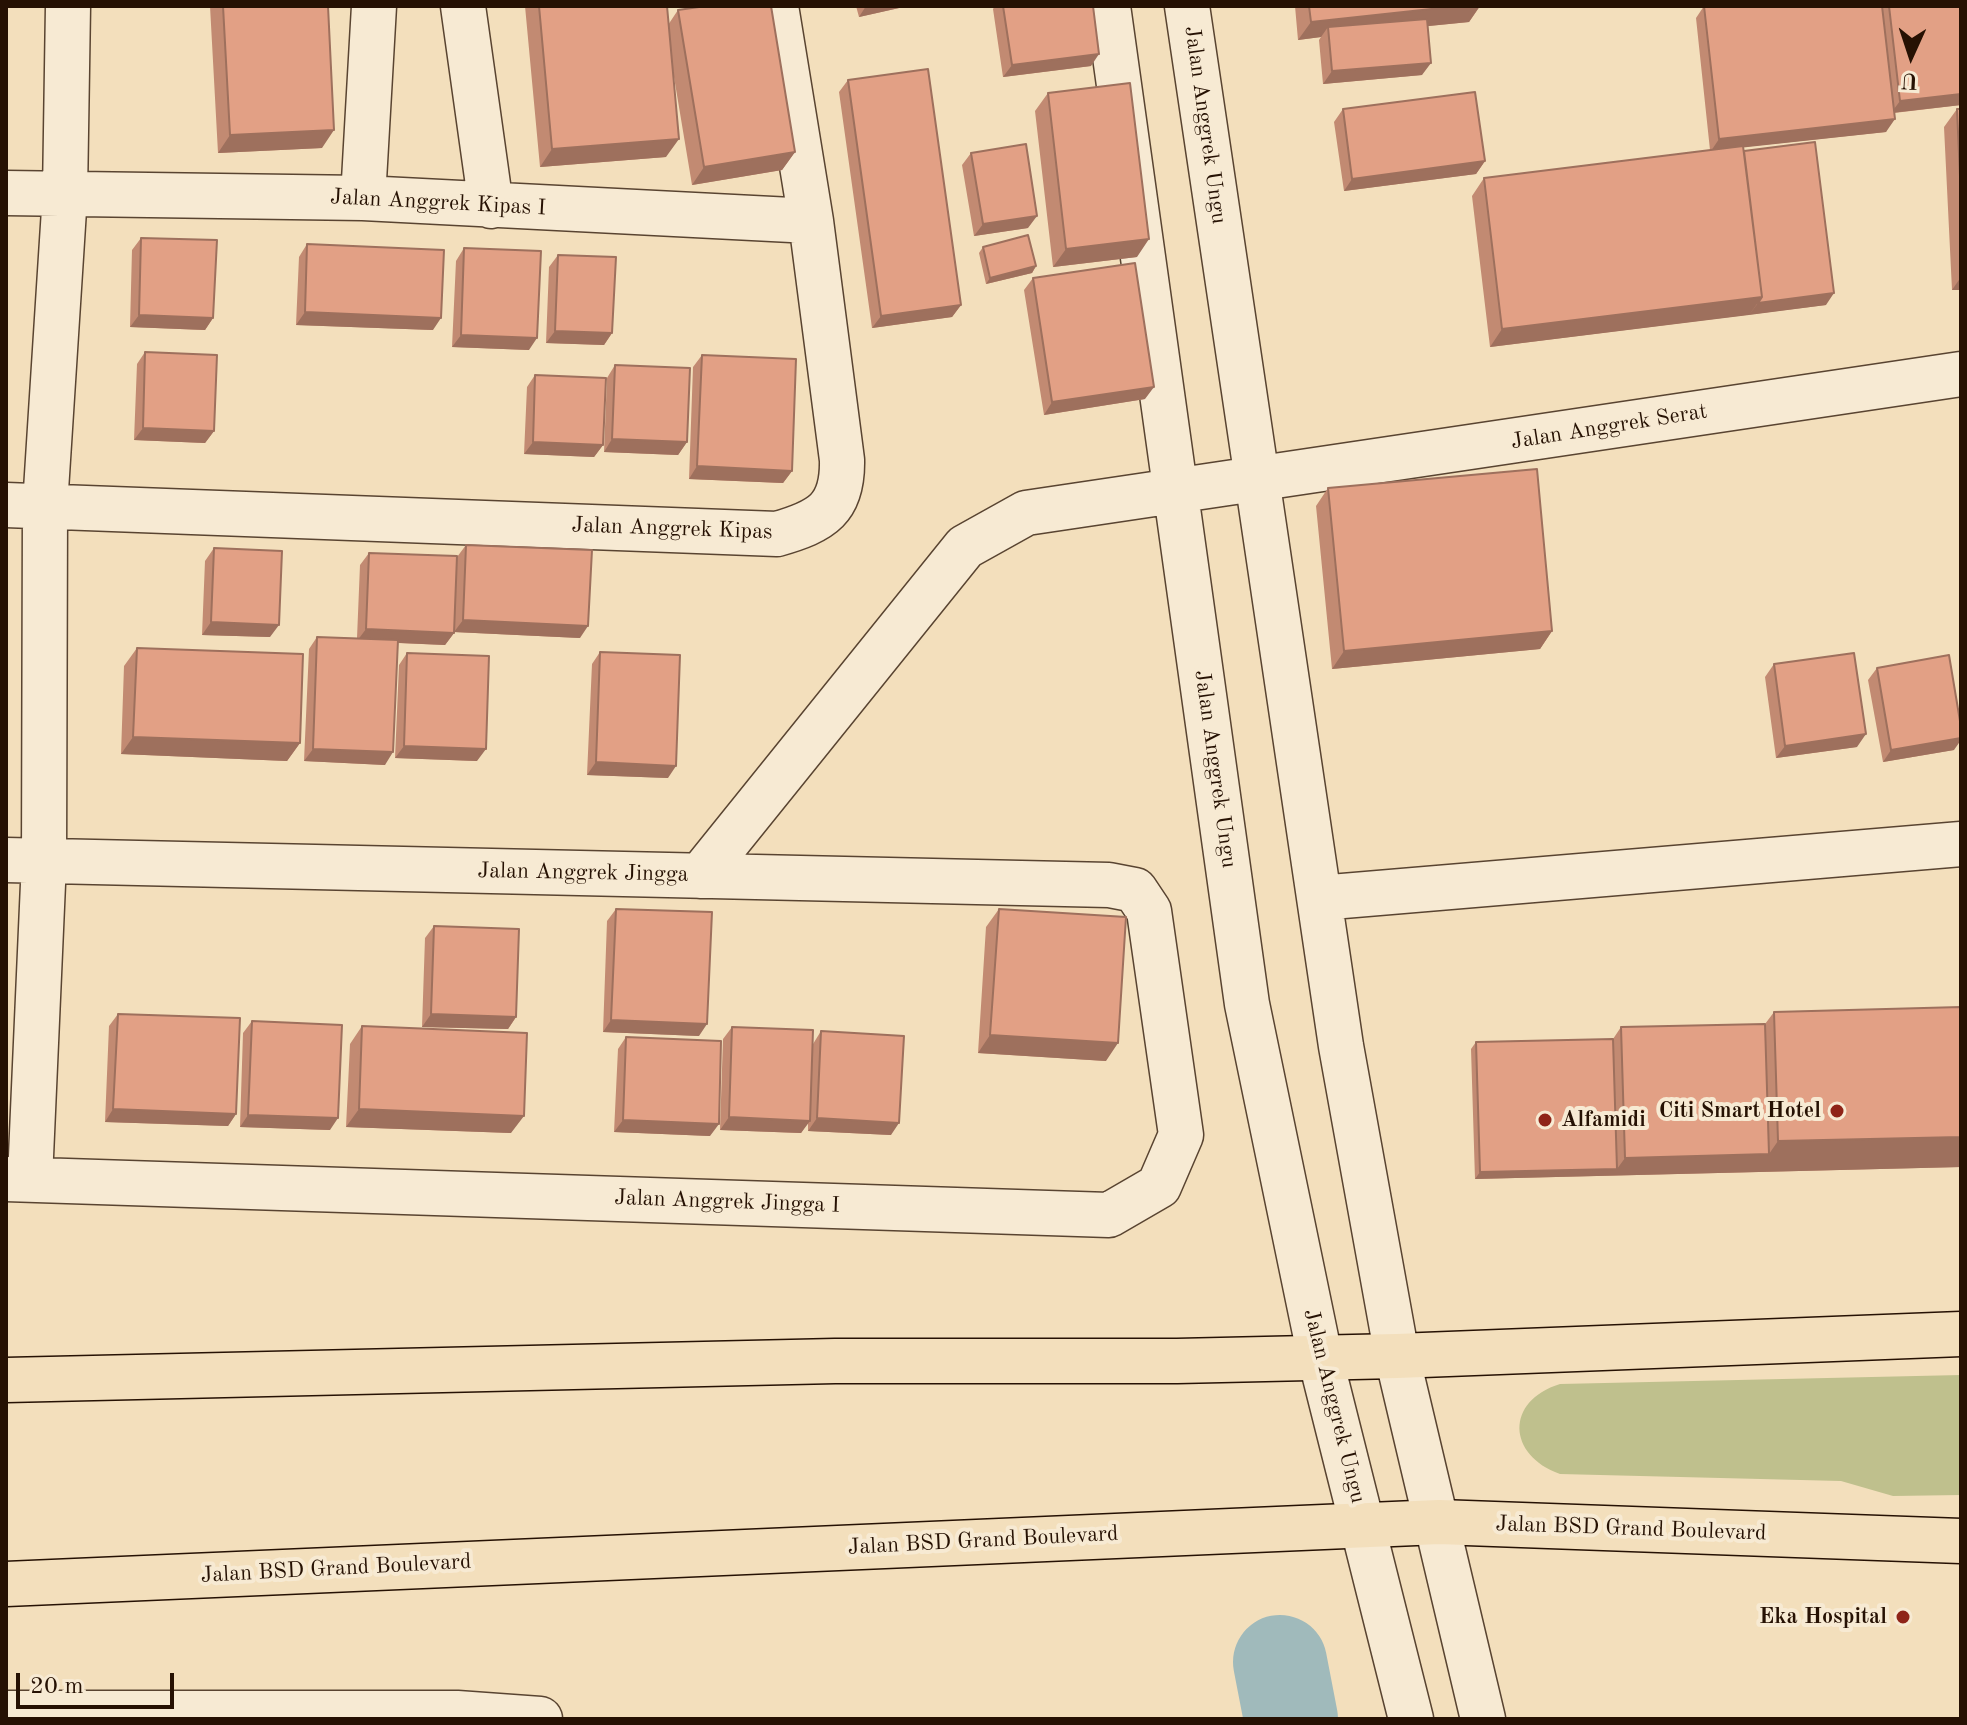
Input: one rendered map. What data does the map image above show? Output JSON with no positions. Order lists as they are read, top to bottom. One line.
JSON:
{"streets":{"main road":["Jalan BSD Grand Boulevard"],"street":["Jalan Anggrek Ungu","Jalan Anggrek Kipas I","Jalan Anggrek Serat","Jalan Anggrek Kipas","Jalan Anggrek Jingga","Jalan Anggrek Jingga I"]},"crossings":[["Jalan Anggrek Ungu","Jalan Anggrek Serat"],["Jalan Anggrek Ungu","Jalan BSD Grand Boulevard"],["Jalan Anggrek Kipas I","Jalan Anggrek Kipas"],["Jalan Anggrek Serat","Jalan Anggrek Jingga"],["Jalan Anggrek Jingga","Jalan Anggrek Jingga I"]],"places":["Citi Smart Hotel","Alfamidi","Eka Hospital"],"scale_bar":"20 m","north":"bottom"}
